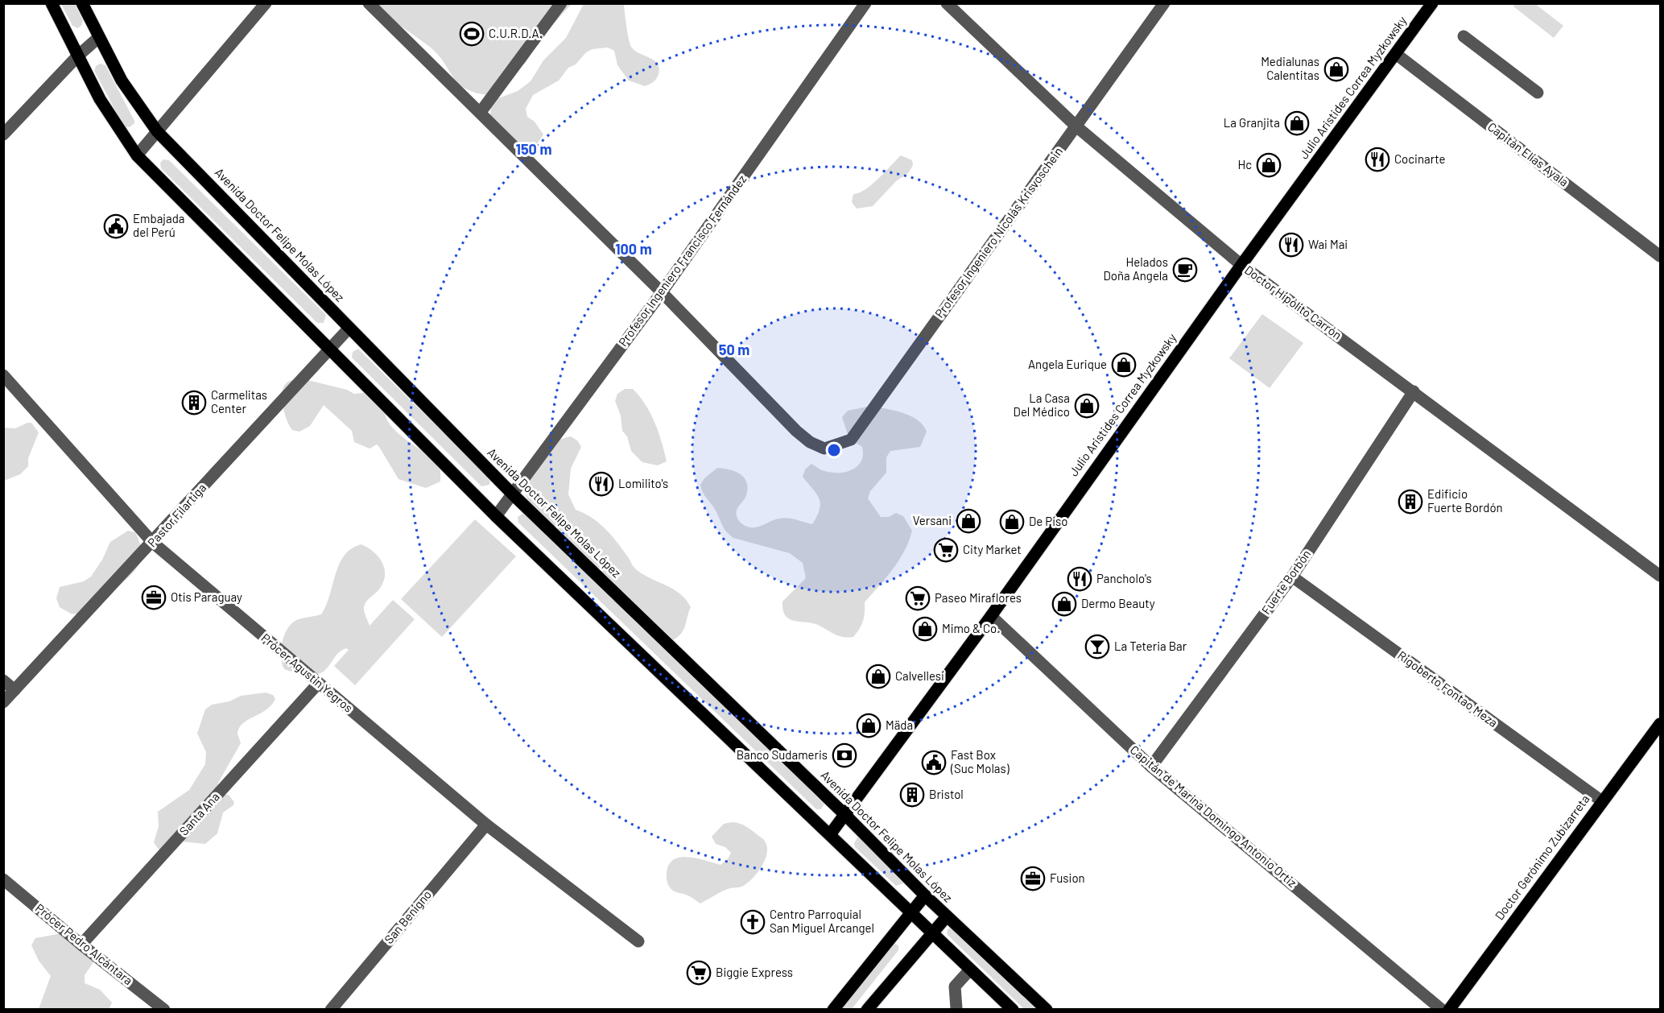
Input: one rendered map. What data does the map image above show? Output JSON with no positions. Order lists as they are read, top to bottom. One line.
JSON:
{"streets":{"main road":["Julio Aristides Correa Myzkowsky","Avenida Doctor Felipe Molas López","Doctor Gerónimo Zubizarreta"],"street":["Capitán Elías Ayala","Profesor Ingeniero Nicolás Krisvoschein","Profesor Ingeniero Francisco Fernández","Doctor Hipólito Carrón","Pastor Filartiga","Fuerte Borbón","Prócer Agustín Yegros","Rigoberto Fontao Meza","Santa Ana","Capitán de Marina Domingo Antonio Ortiz","San Benigno","Prócer Pedro Alcántara"]},"crossings":[["Julio Aristides Correa Myzkowsky","Capitán Elías Ayala"],["Julio Aristides Correa Myzkowsky","Avenida Doctor Felipe Molas López"],["Julio Aristides Correa Myzkowsky","Doctor Hipólito Carrón"],["Julio Aristides Correa Myzkowsky","Capitán de Marina Domingo Antonio Ortiz"],["Profesor Ingeniero Nicolás Krisvoschein","Profesor Ingeniero Francisco Fernández"],["Profesor Ingeniero Nicolás Krisvoschein","Doctor Hipólito Carrón"],["Avenida Doctor Felipe Molas López","Profesor Ingeniero Francisco Fernández"],["Avenida Doctor Felipe Molas López","Pastor Filartiga"],["Doctor Hipólito Carrón","Fuerte Borbón"],["Pastor Filartiga","Prócer Agustín Yegros"],["Fuerte Borbón","Rigoberto Fontao Meza"],["Fuerte Borbón","Capitán de Marina Domingo Antonio Ortiz"],["Prócer Agustín Yegros","Santa Ana"],["Prócer Agustín Yegros","San Benigno"],["Rigoberto Fontao Meza","Doctor Gerónimo Zubizarreta"],["Santa Ana","Prócer Pedro Alcántara"]],"places":{"sports":["C.U.R.D.A."],"shop":["Medialunas Calentitas","La Granjita","Hc","Angela Eurique","La Casa Del Médico","Versani","De Piso","Dermo Beauty","Mimo & Co.","Calvellesi","Mäda"],"restaurant":["Cocinarte","Wai Mai","Lomilito's","Pancholo's"],"public building":["Embajada del Perú","Fast Box (Suc Molas)"],"cafe":["Helados Doña Angela"],"building":["Carmelitas Center","Edificio Fuerte Bordón","Bristol"],"supermarket":["City Market","Paseo Miraflores","Biggie Express"],"office":["Otis Paraguay","Fusion"],"bar":["La Teteria Bar"],"bank":["Banco Sudameris"],"church":["Centro Parroquial San Miguel Arcangel"]},"rings":["150 m","100 m","50 m"]}
